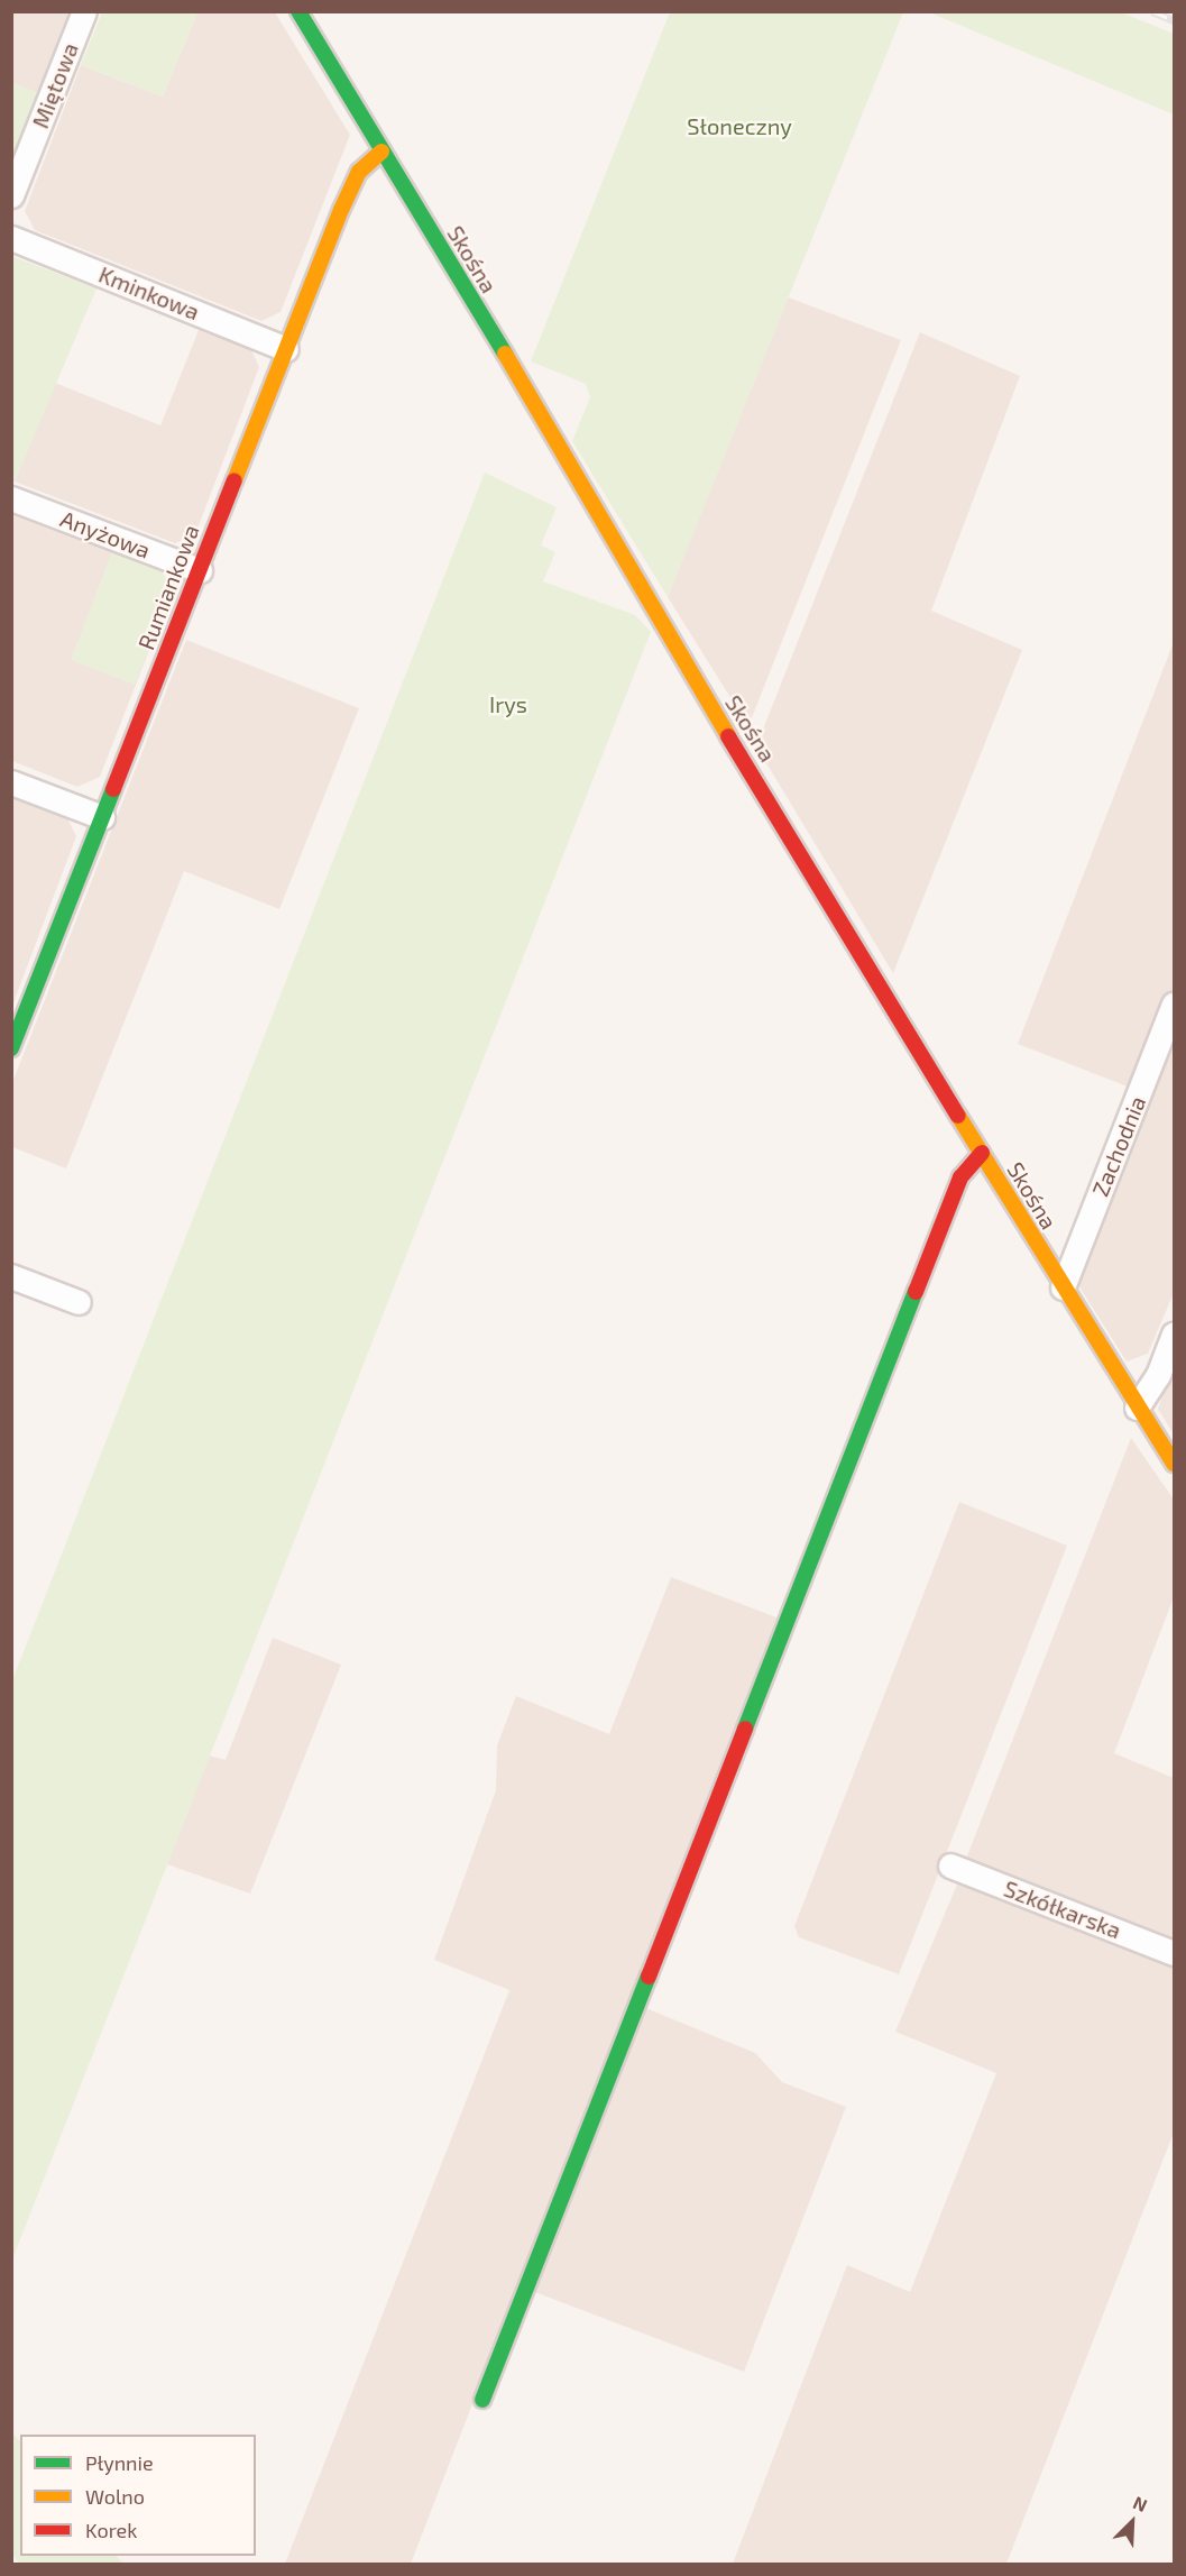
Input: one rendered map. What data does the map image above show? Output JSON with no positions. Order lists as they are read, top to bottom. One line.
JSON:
{"streets":{"street":["Miętowa","Skośna","Kminkowa","Anyżowa","Rumiankowa","Zachodnia","Szkółkarska"]},"crossings":[["Skośna","Rumiankowa"],["Skośna","Zachodnia"],["Kminkowa","Rumiankowa"],["Anyżowa","Rumiankowa"]],"parks":["Słoneczny","Irys"],"legend":["Płynnie","Wolno","Korek"],"north":"top right"}
